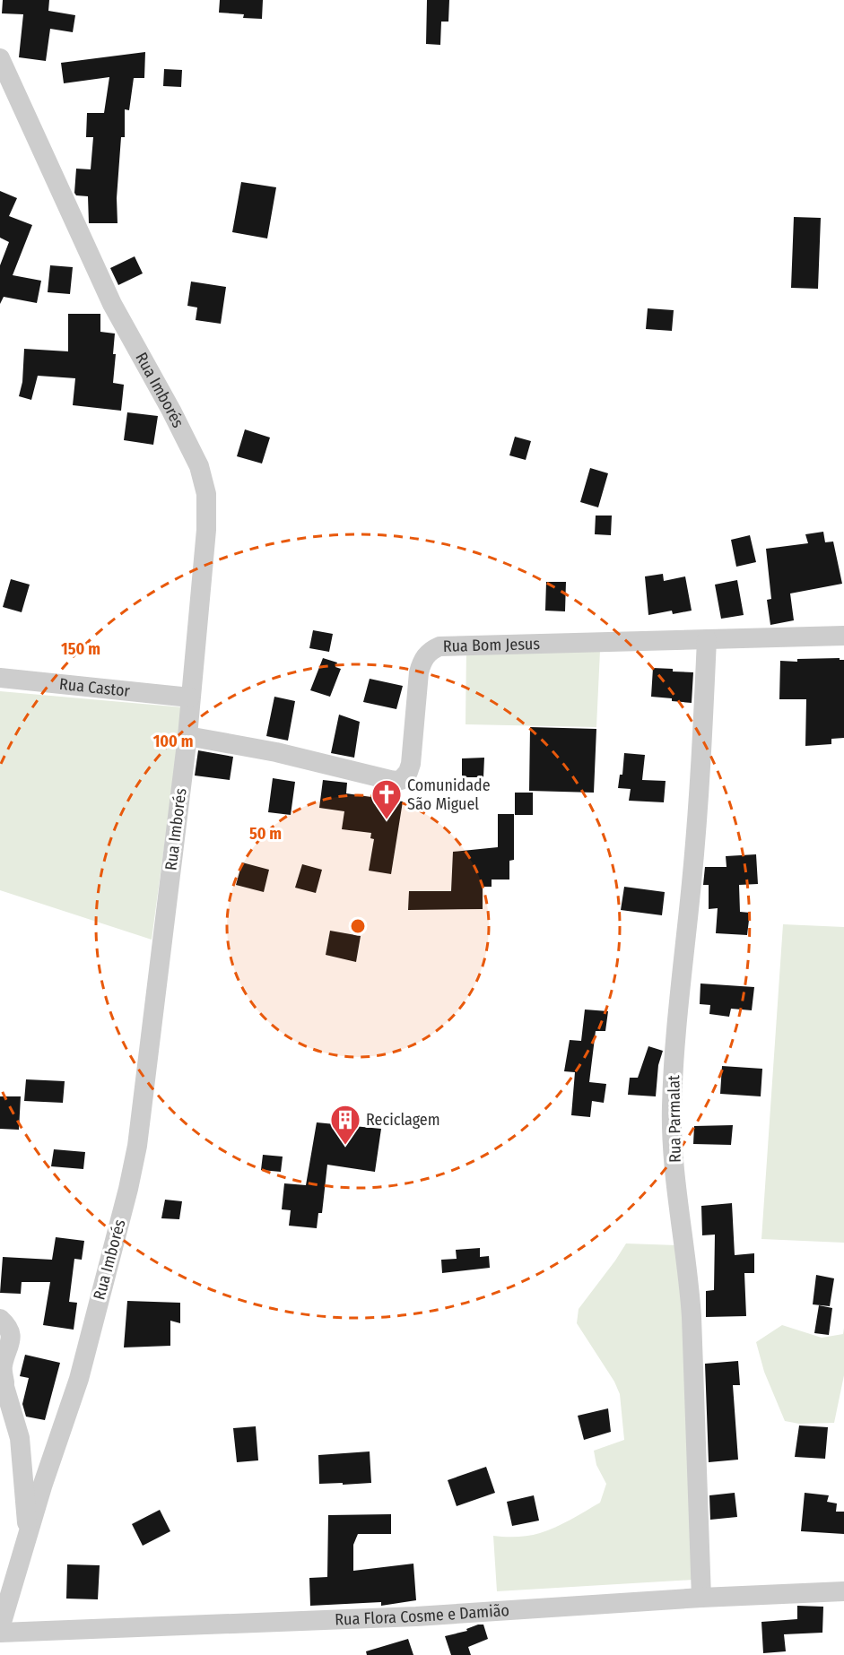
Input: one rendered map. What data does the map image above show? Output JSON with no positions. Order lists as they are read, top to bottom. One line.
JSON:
{"streets":{"street":["Rua Imborés","Rua Bom Jesus","Rua Castor","Rua Parmalat","Rua Flora Cosme e Damião"]},"crossings":[["Rua Imborés","Rua Bom Jesus"],["Rua Imborés","Rua Castor"],["Rua Imborés","Rua Flora Cosme e Damião"],["Rua Bom Jesus","Rua Parmalat"],["Rua Parmalat","Rua Flora Cosme e Damião"]],"places":{"church":["Comunidade São Miguel"],"building":["Reciclagem"]},"rings":["150 m","100 m","50 m"]}
